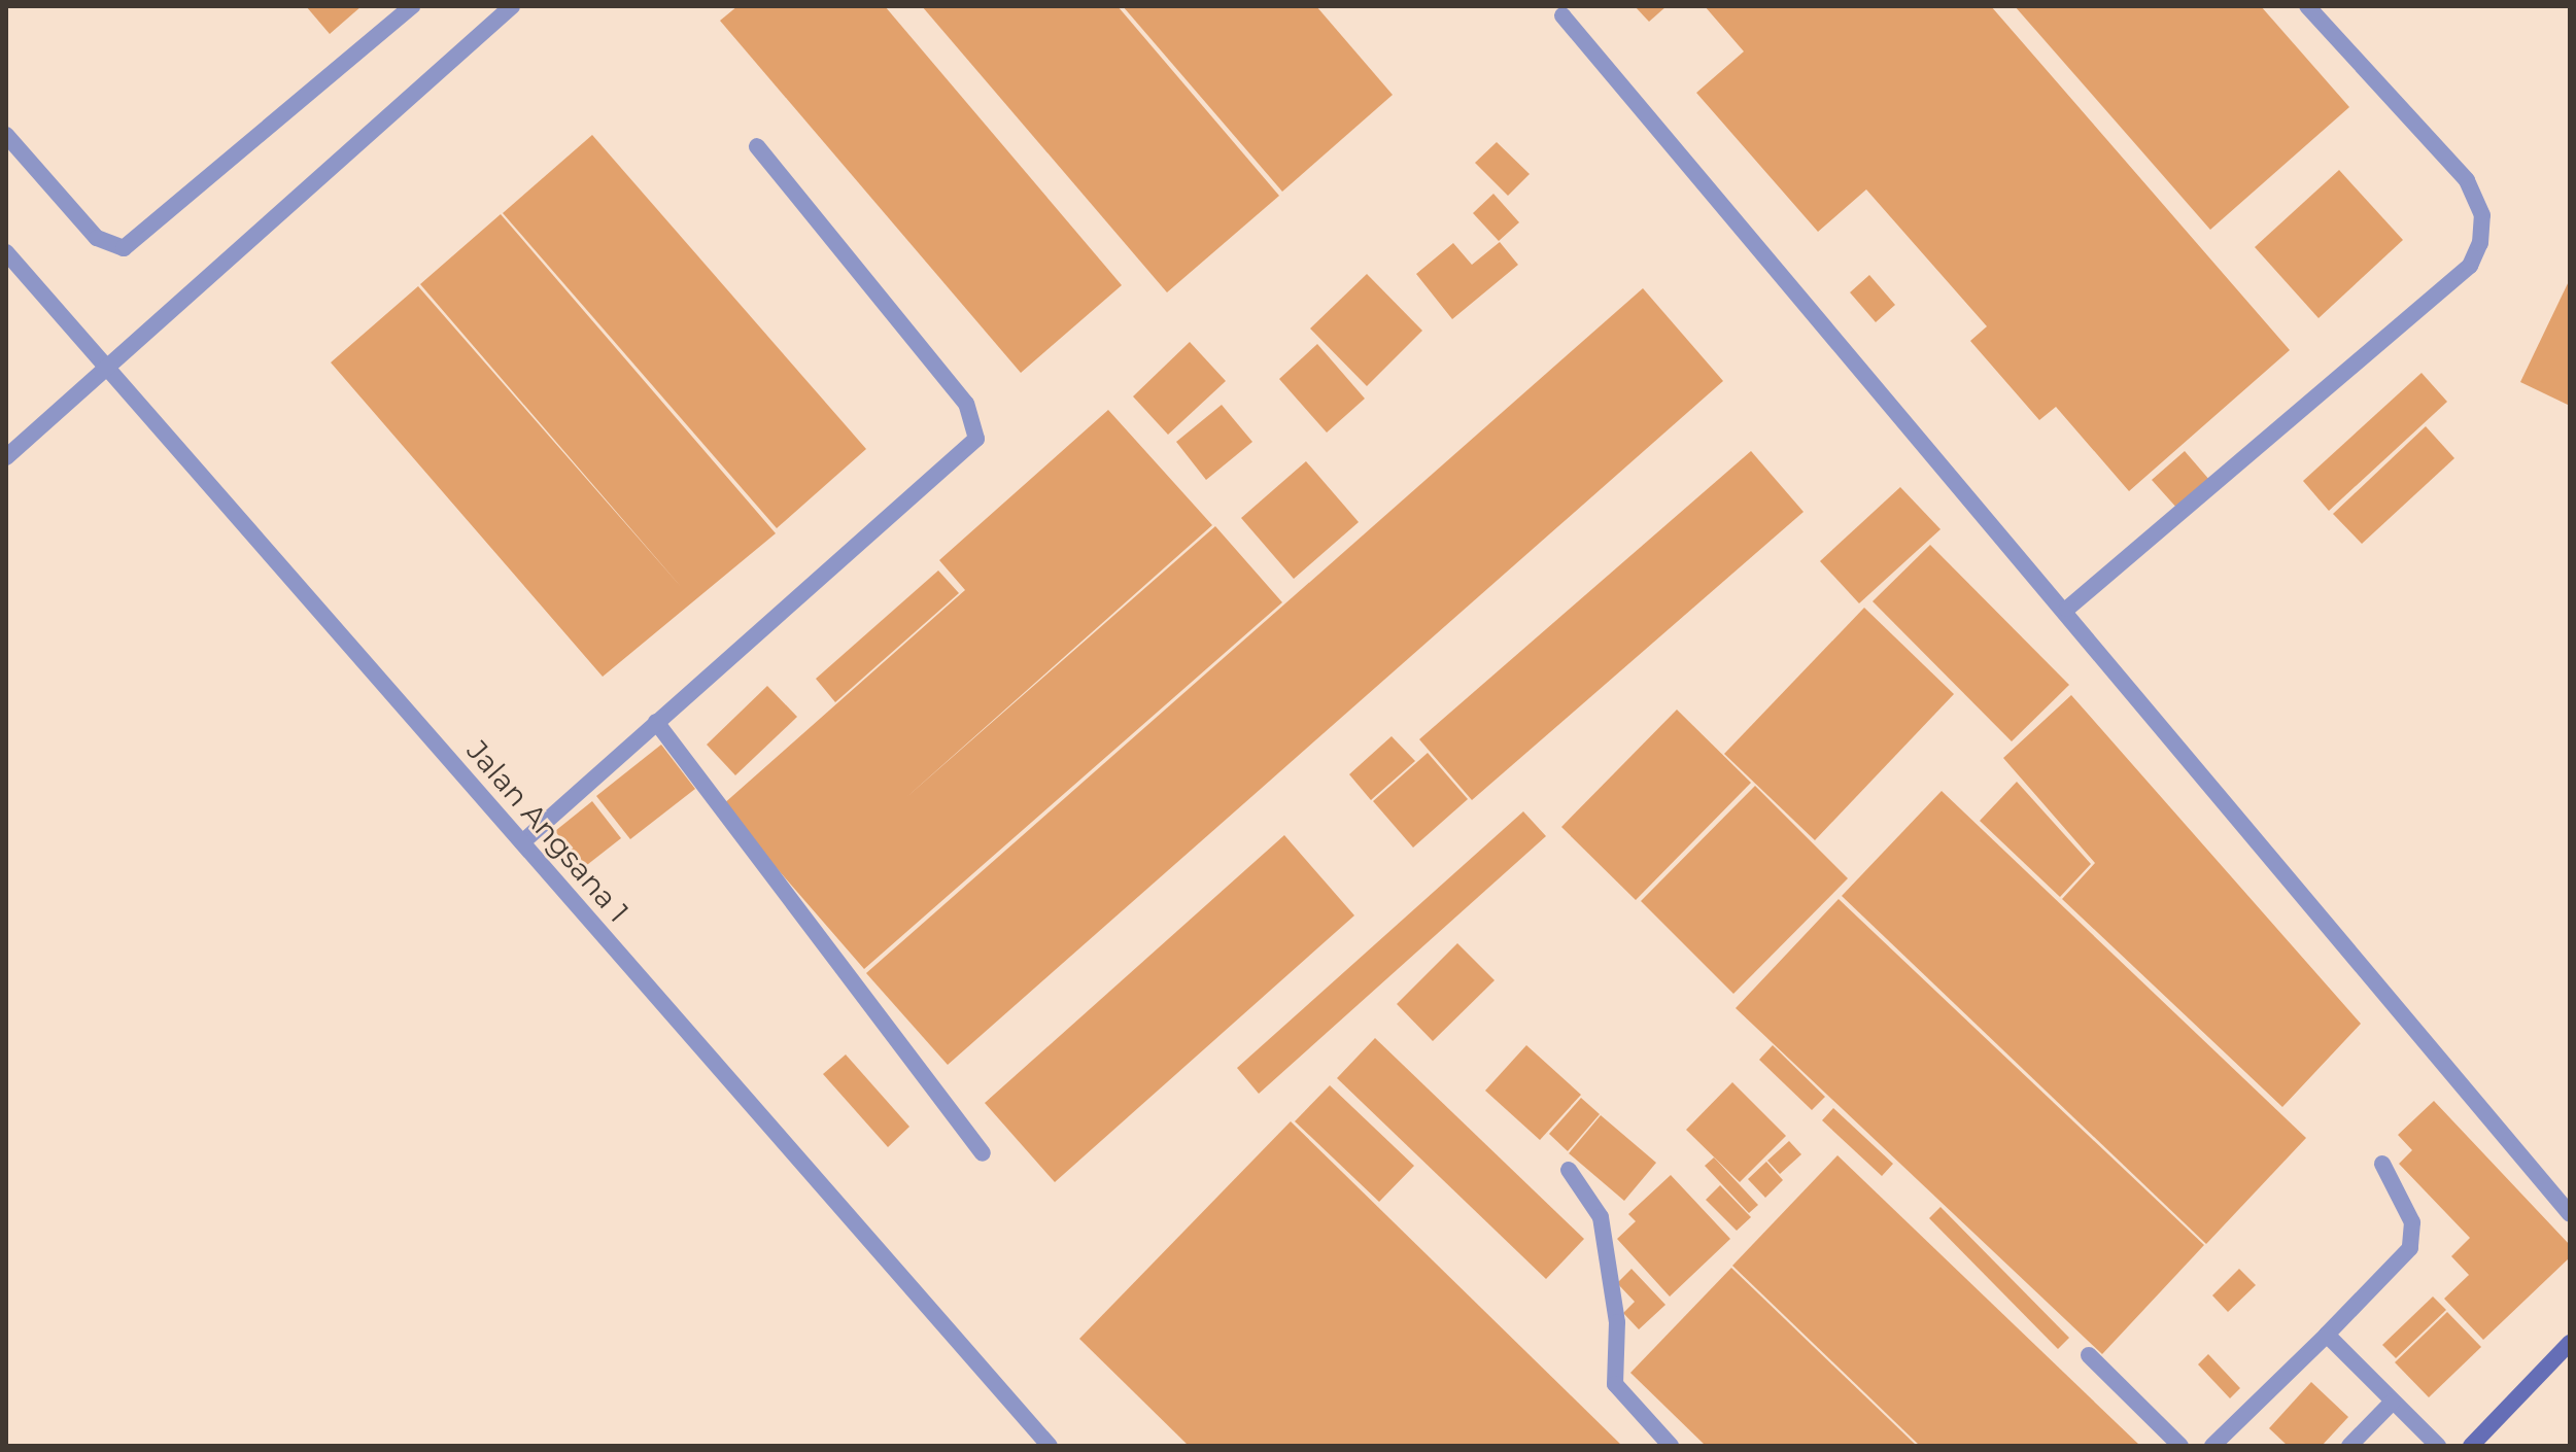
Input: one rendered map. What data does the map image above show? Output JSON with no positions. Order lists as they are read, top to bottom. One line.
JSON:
{"streets":{"street":["Jalan Angsana 1"]}}
